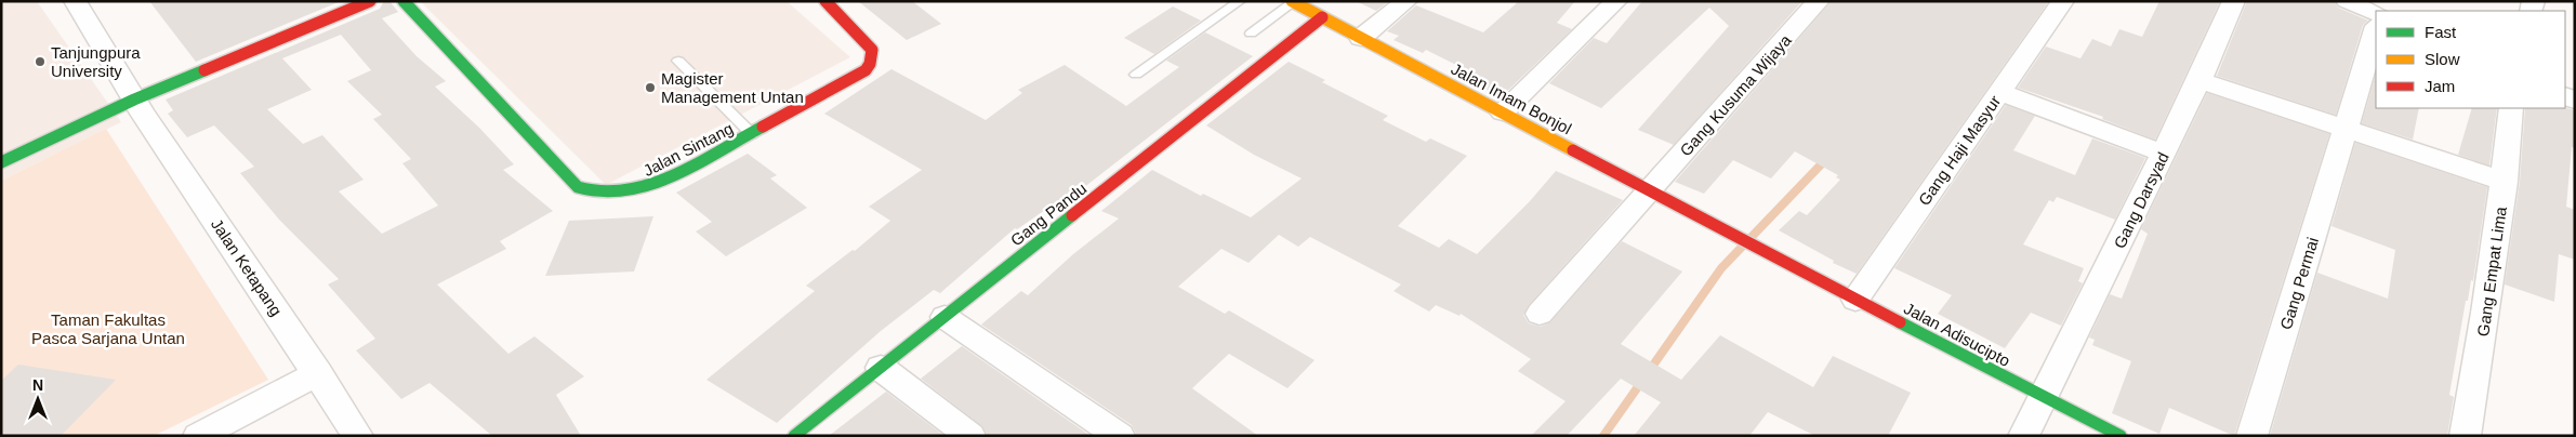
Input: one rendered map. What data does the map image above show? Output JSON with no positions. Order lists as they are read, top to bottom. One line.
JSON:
{"streets":{"street":["Gang Kusuma Wijaya","Jalan Imam Bonjol","Jalan Sintang","Gang Haji Masyur","Gang Darsyad","Gang Pandu","Jalan Ketapang","Gang Empat Lima","Gang Permai","Jalan Adisucipto"]},"crossings":[["Gang Kusuma Wijaya","Jalan Imam Bonjol"],["Jalan Imam Bonjol","Gang Pandu"],["Jalan Imam Bonjol","Jalan Adisucipto"],["Gang Haji Masyur","Jalan Adisucipto"],["Gang Darsyad","Jalan Adisucipto"]],"parks":["Taman Fakultas Pasca Sarjana Untan"],"places":["Tanjungpura University","Magister Management Untan"],"legend":["Fast","Slow","Jam"],"north":"top"}
